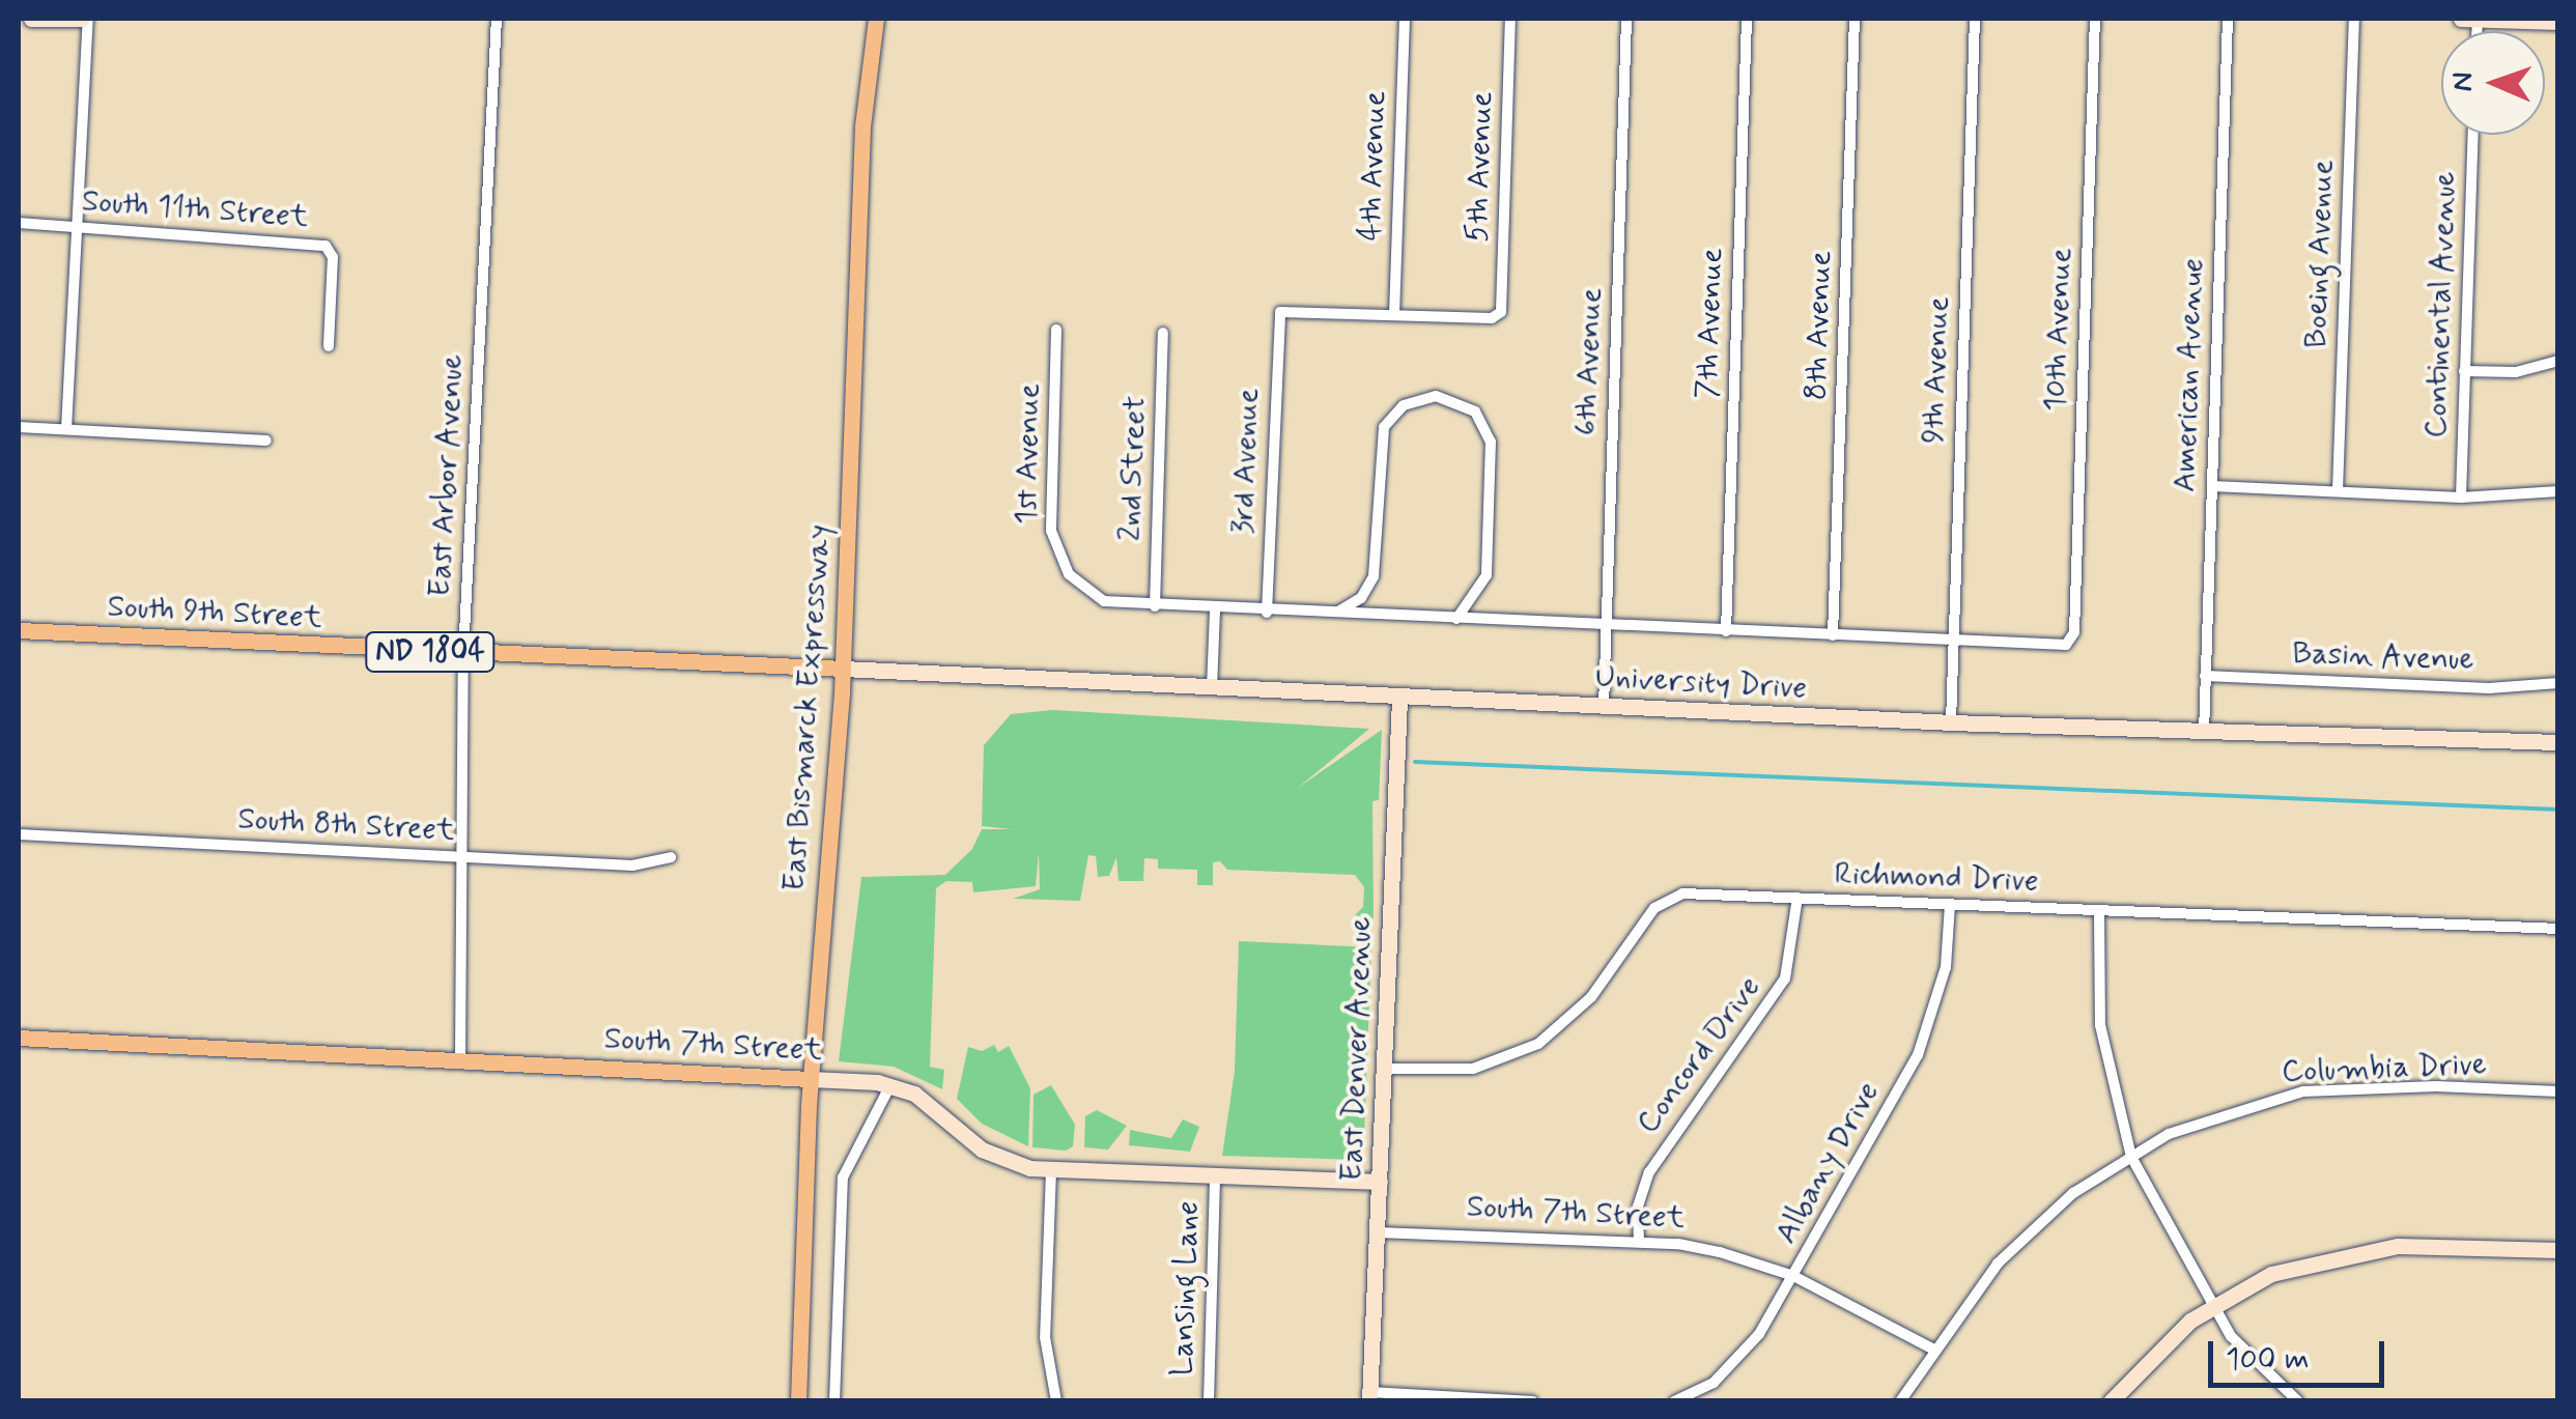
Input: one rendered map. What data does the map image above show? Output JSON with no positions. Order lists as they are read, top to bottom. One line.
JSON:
{"streets":{"main road":["South 9th Street","ND 1804","East Bismarck Expressway","South 7th Street"],"street":["4th Avenue","5th Avenue","South 11th Street","Boeing Avenue","Continental Avenue","7th Avenue","8th Avenue","10th Avenue","6th Avenue","9th Avenue","American Avenue","1st Avenue","3rd Avenue","2nd Street","East Arbor Avenue","Basin Avenue","University Drive","South 8th Street","Richmond Drive","East Denver Avenue","Concord Drive","Columbia Drive","Albany Drive","Lansing Lane"]},"crossings":[["4th Avenue","5th Avenue"],["4th Avenue","3rd Avenue"],["5th Avenue","3rd Avenue"],["10th Avenue","9th Avenue"],["6th Avenue","University Drive"],["9th Avenue","University Drive"],["American Avenue","Basin Avenue"],["American Avenue","University Drive"],["1st Avenue","2nd Street"],["East Arbor Avenue","South 9th Street"],["East Arbor Avenue","South 8th Street"],["East Arbor Avenue","South 7th Street"],["South 9th Street","University Drive"],["South 9th Street","East Bismarck Expressway"],["University Drive","East Bismarck Expressway"],["University Drive","East Denver Avenue"],["East Bismarck Expressway","South 7th Street"],["Richmond Drive","East Denver Avenue"],["Richmond Drive","Concord Drive"],["Richmond Drive","Albany Drive"],["South 7th Street","East Denver Avenue"],["South 7th Street","Concord Drive"],["South 7th Street","Columbia Drive"],["South 7th Street","Albany Drive"],["South 7th Street","Lansing Lane"]],"scale_bar":"100 m","north":"left"}
